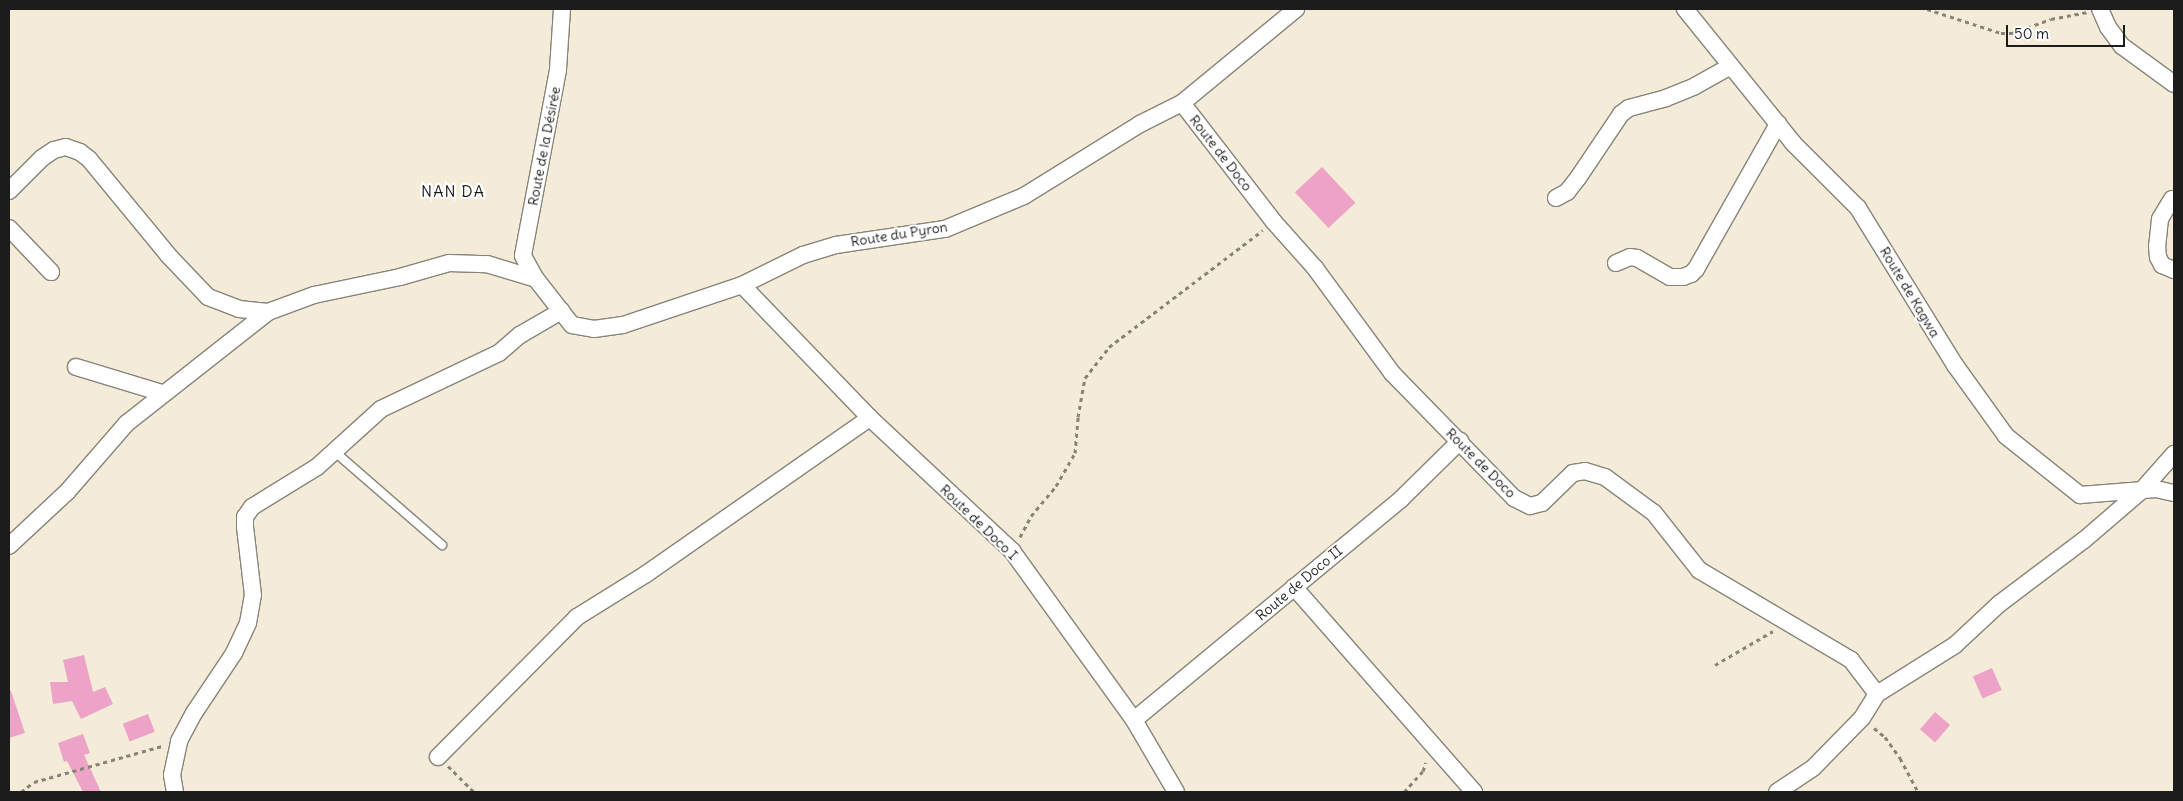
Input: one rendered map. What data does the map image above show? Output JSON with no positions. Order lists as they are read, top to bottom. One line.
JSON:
{"streets":{"street":["Route de la Désirée","Route de Doco","Route du Pyron","Route de Kagwa","Route de Doco I","Route de Doco II"]},"crossings":[["Route de la Désirée","Route du Pyron"],["Route de Doco","Route du Pyron"],["Route de Doco","Route de Doco II"],["Route du Pyron","Route de Doco I"],["Route de Doco I","Route de Doco II"]],"districts":["NAN DA"],"scale_bar":"50 m"}
